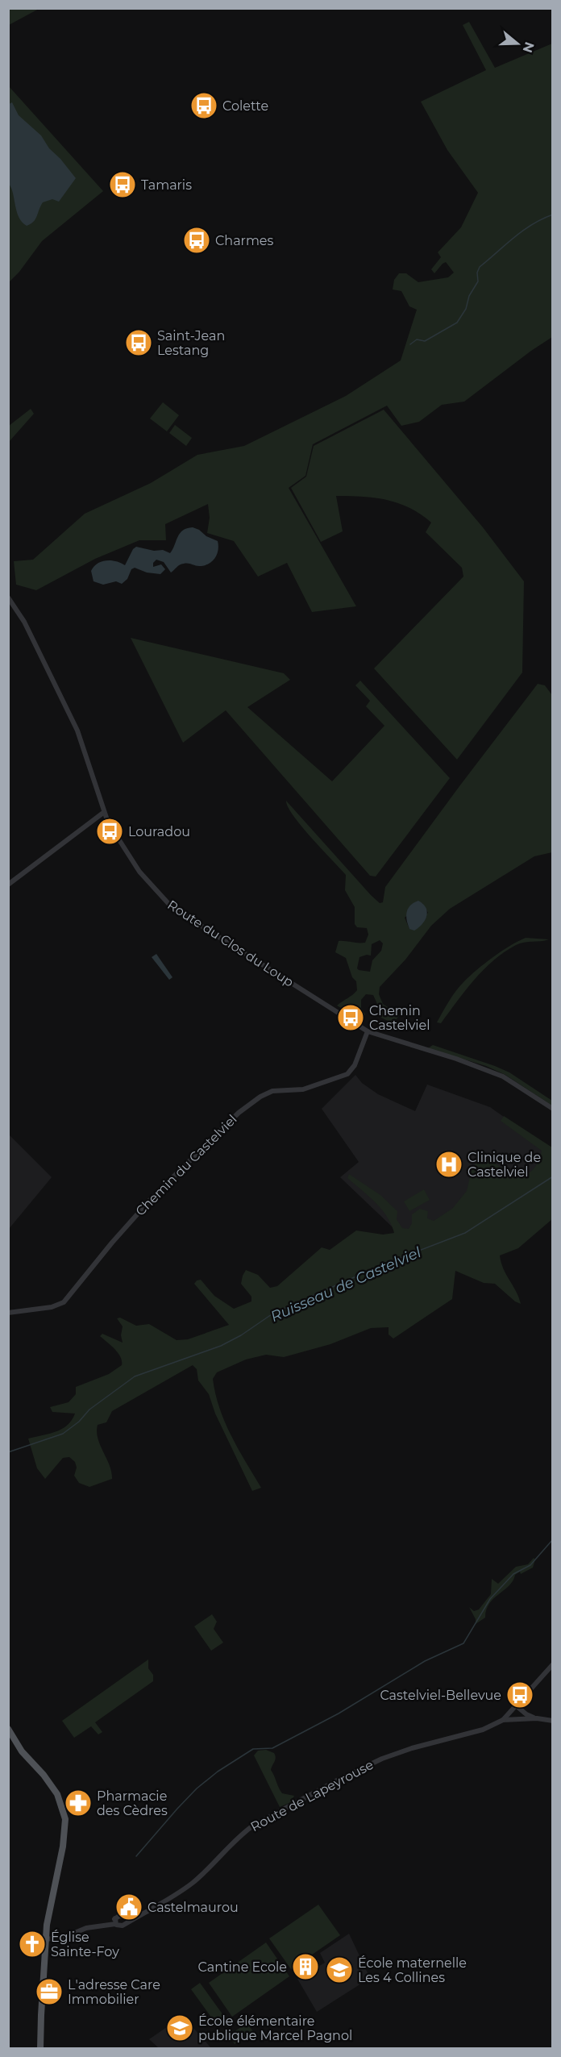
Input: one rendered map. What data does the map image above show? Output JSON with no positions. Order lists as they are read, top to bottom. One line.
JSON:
{"streets":{"street":["Route du Clos du Loup","Chemin du Castelviel","Route de Lapeyrouse"]},"crossings":[["Route du Clos du Loup","Chemin du Castelviel"]],"water":["Ruisseau de Castelviel"],"places":{"bus stop":["Colette","Tamaris","Charmes","Saint-Jean Lestang","Louradou","Chemin Castelviel","Castelviel-Bellevue"],"hospital":["Clinique de Castelviel"],"pharmacy":["Pharmacie des Cèdres"],"public building":["Castelmaurou"],"church":["Église Sainte-Foy"],"building":["Cantine Ecole"],"school or university":["École maternelle Les 4 Collines","École élémentaire publique Marcel Pagnol"],"office":["L'adresse Care Immobilier"]},"north":"right"}
